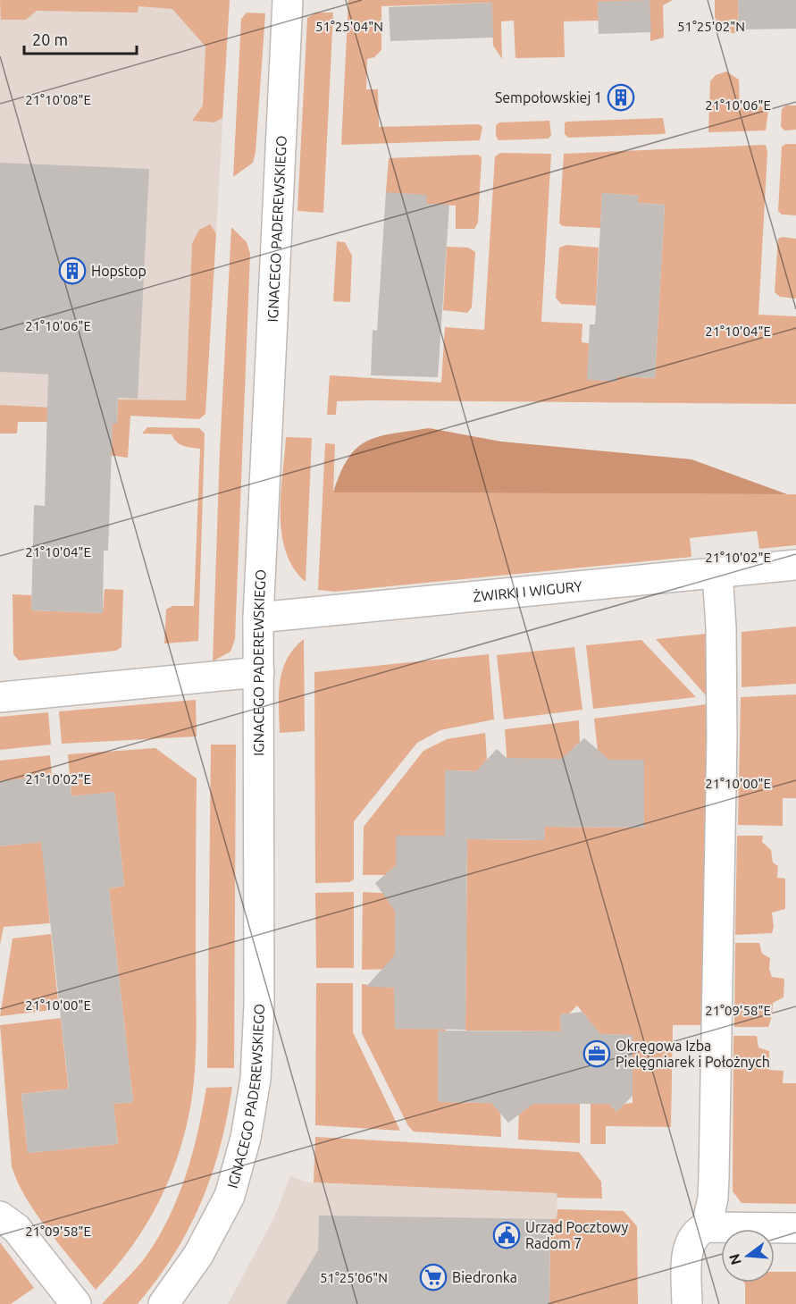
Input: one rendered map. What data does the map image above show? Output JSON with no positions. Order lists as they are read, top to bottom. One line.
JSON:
{"streets":{"street":["IGNACEGO PADEREWSKIEGO","ŻWIRKI I WIGURY"]},"crossings":[["IGNACEGO PADEREWSKIEGO","ŻWIRKI I WIGURY"]],"places":{"building":["Sempołowskiej 1","Hopstop"],"office":["Okręgowa Izba Pielęgniarek i Położnych"],"public building":["Urząd Pocztowy Radom 7"],"supermarket":["Biedronka"]},"scale_bar":"20 m","north":"left","coordinates":["51°25'04\"N","51°25'02\"N","21°10'08\"E","21°10'06\"E","21°10'04\"E","21°10'02\"E","21°10'00\"E","21°09'58\"E","51°25'06\"N"]}
